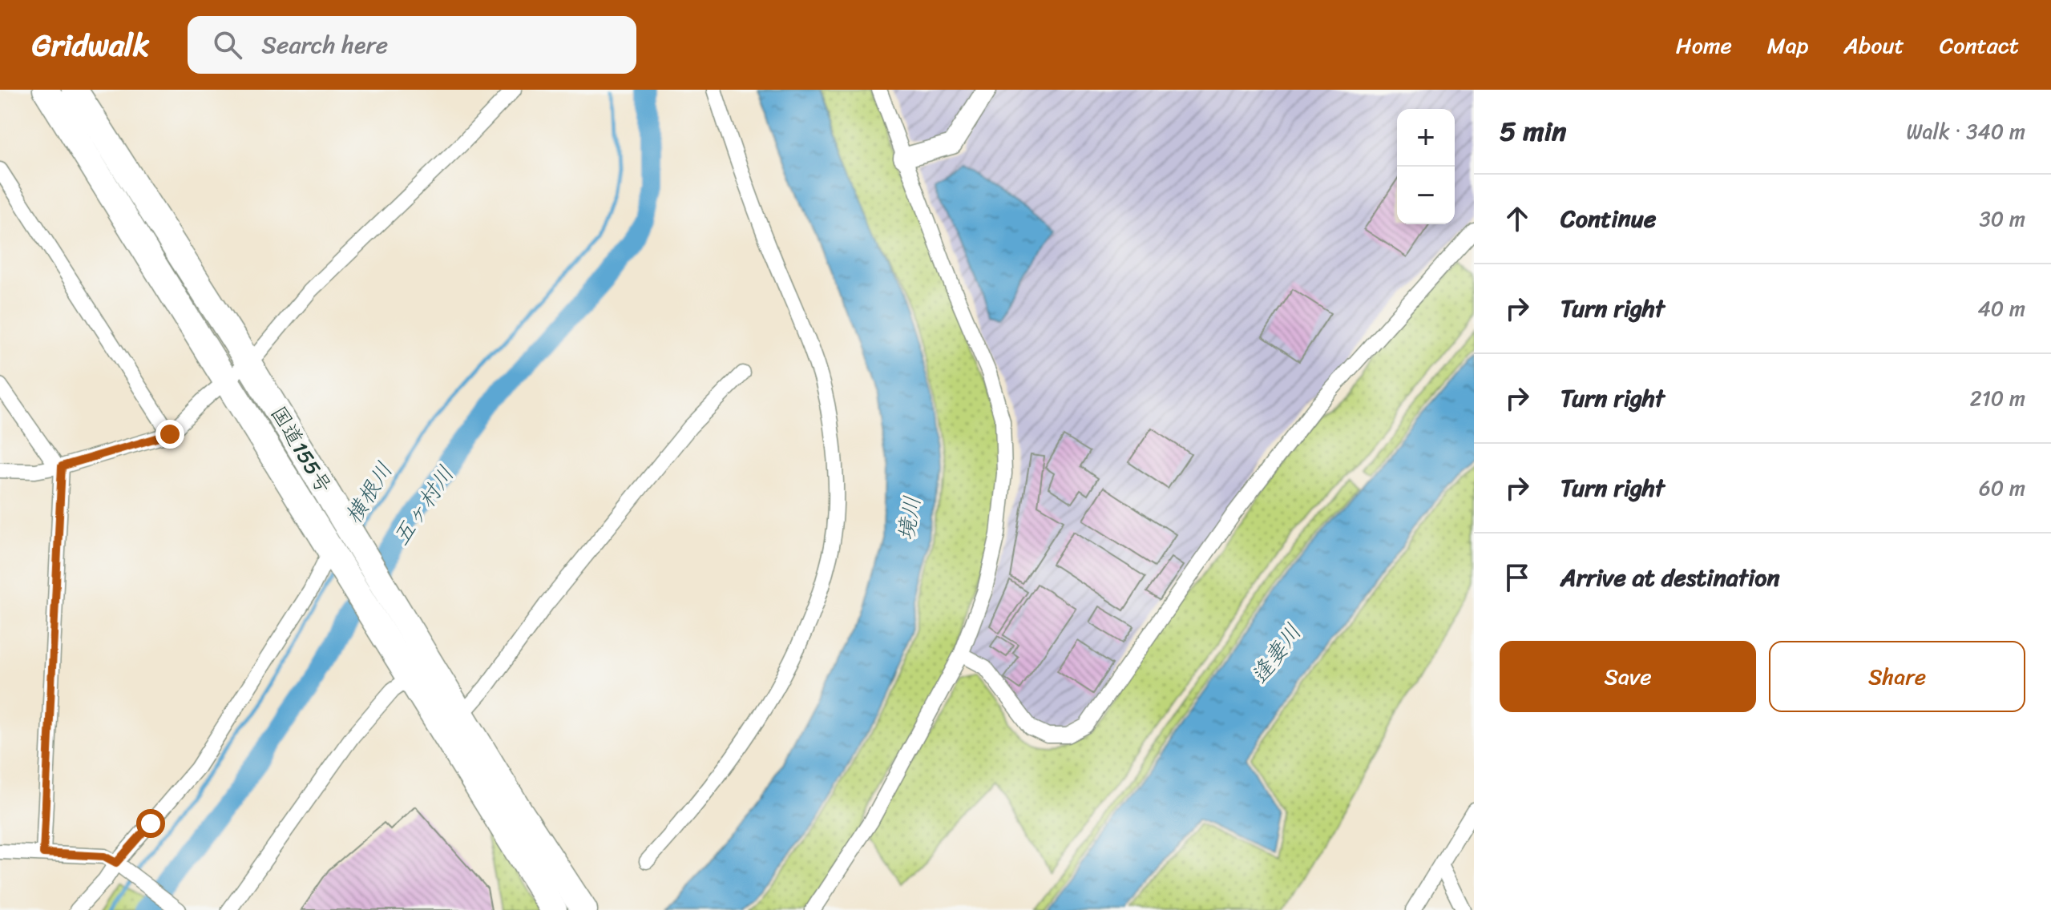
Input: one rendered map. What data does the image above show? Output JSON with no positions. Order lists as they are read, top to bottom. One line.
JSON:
{"streets":{"highway":["国道155号"]},"water":["横根川","五ヶ村川","境川","逢妻川"],"page":{"header":"Gridwalk","search":"Search here","nav":["Home","Map","About","Contact"],"heading":["5 min","Walk · 340 m"],"map_buttons":["+","−"],"list":[["Continue","30 m"],["Turn right","40 m"],["Turn right","210 m"],["Turn right","60 m"],"Arrive at destination"],"buttons":["Save","Share"]}}
